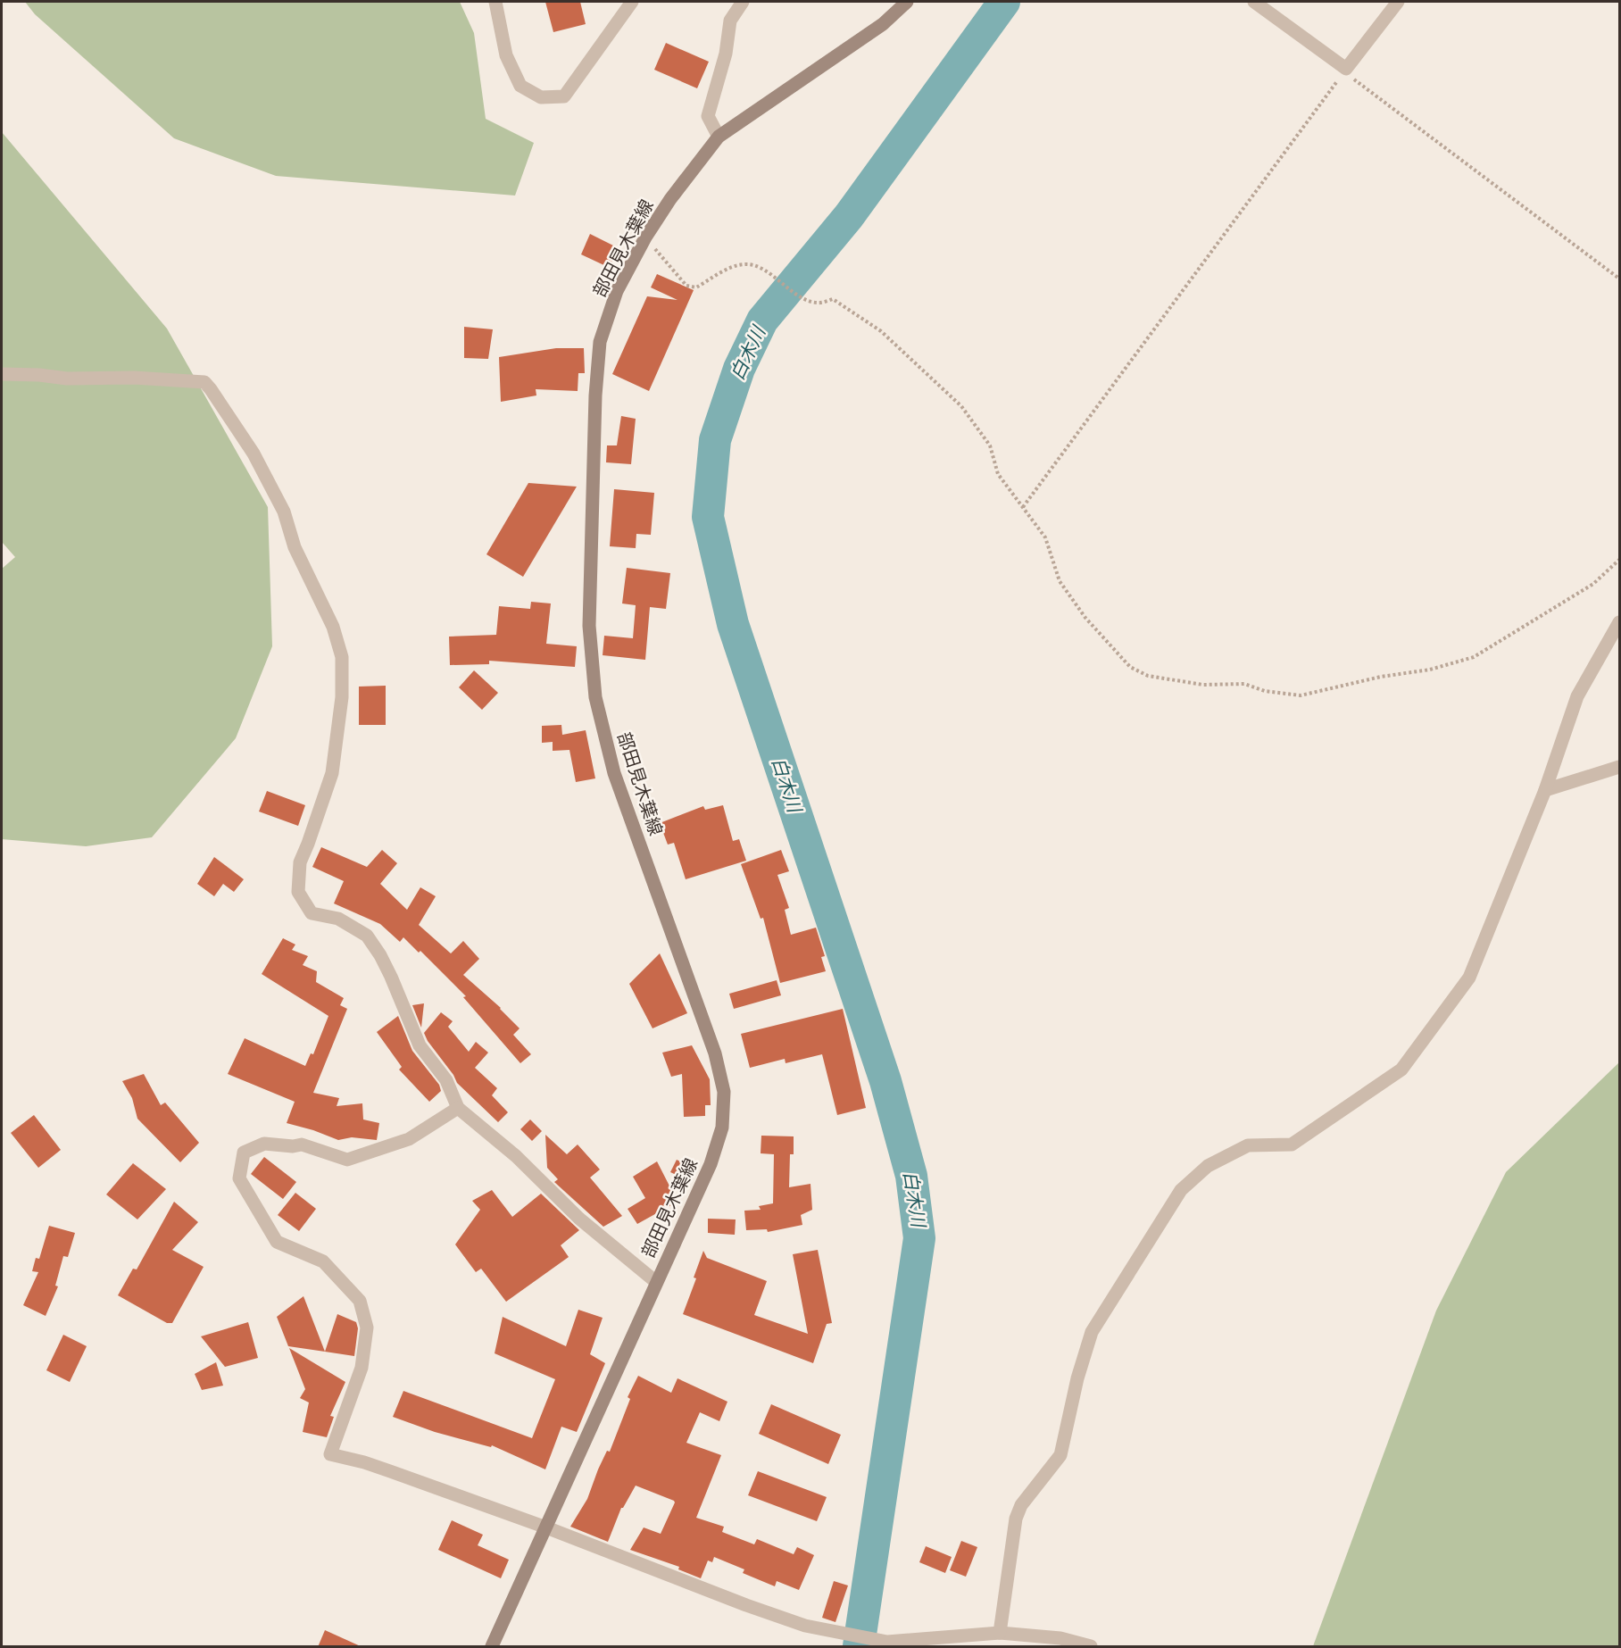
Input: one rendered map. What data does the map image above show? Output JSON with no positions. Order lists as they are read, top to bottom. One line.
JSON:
{"streets":{"main road":["部田見木葉線"]},"water":["白木川"]}
